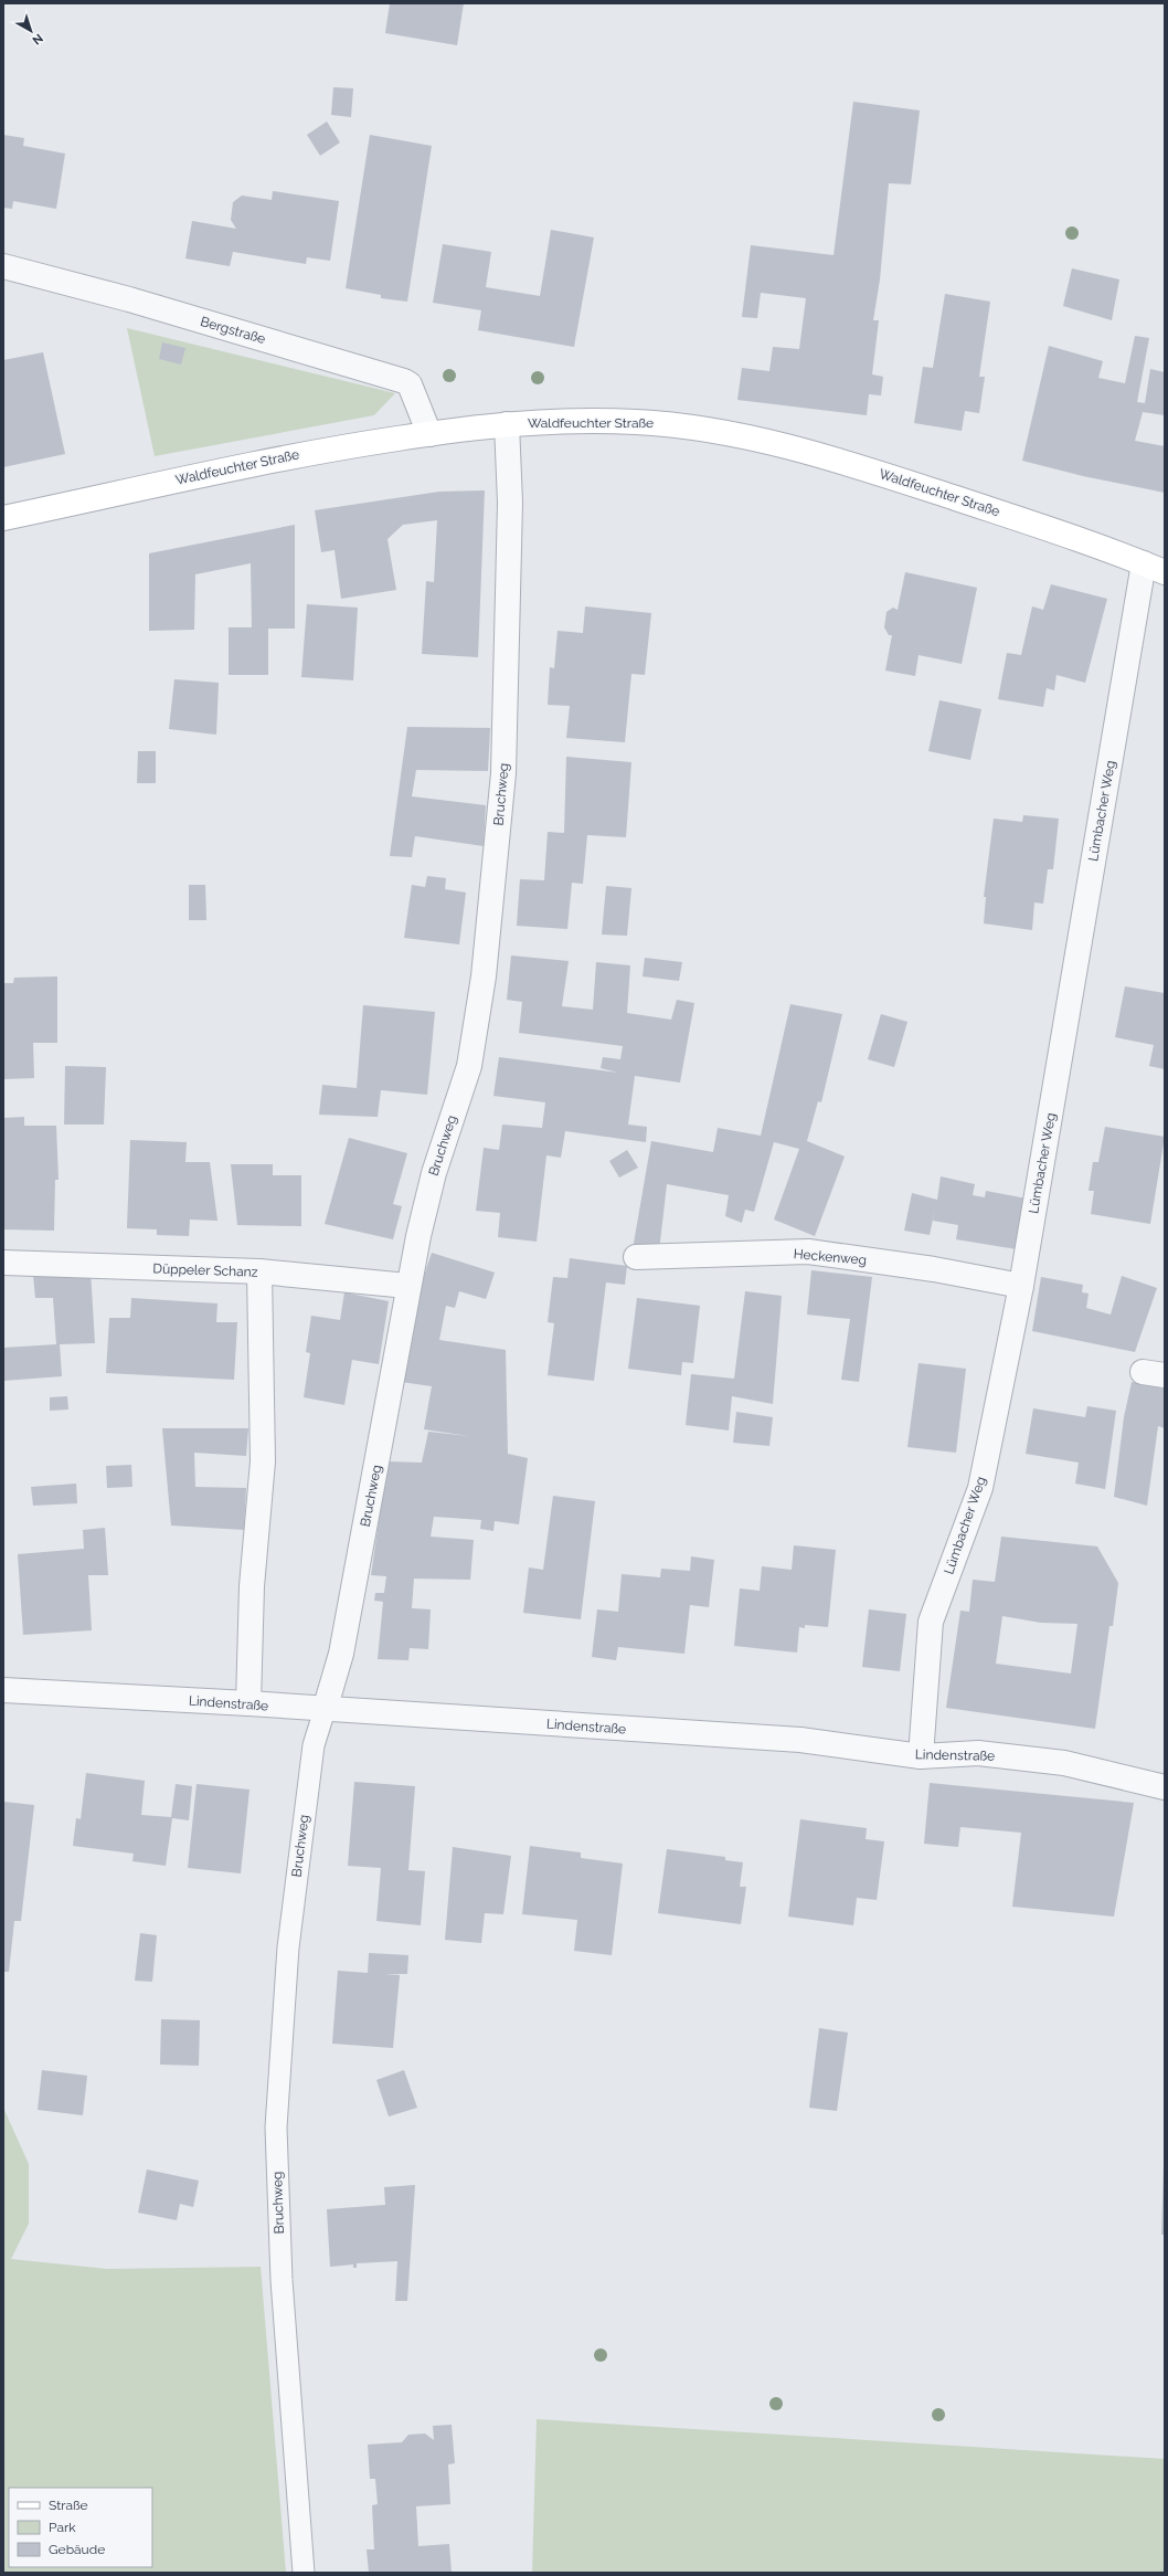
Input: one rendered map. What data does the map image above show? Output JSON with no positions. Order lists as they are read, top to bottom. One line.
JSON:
{"streets":{"street":["Bergstraße","Waldfeuchter Straße","Bruchweg","Lümbacher Weg","Heckenweg","Düppeler Schanz","Lindenstraße"]},"crossings":[["Bergstraße","Waldfeuchter Straße"],["Waldfeuchter Straße","Bruchweg"],["Waldfeuchter Straße","Lümbacher Weg"],["Bruchweg","Düppeler Schanz"],["Bruchweg","Lindenstraße"],["Lümbacher Weg","Heckenweg"],["Lümbacher Weg","Lindenstraße"]],"legend":["Straße","Park","Gebäude"],"north":"bottom right"}
